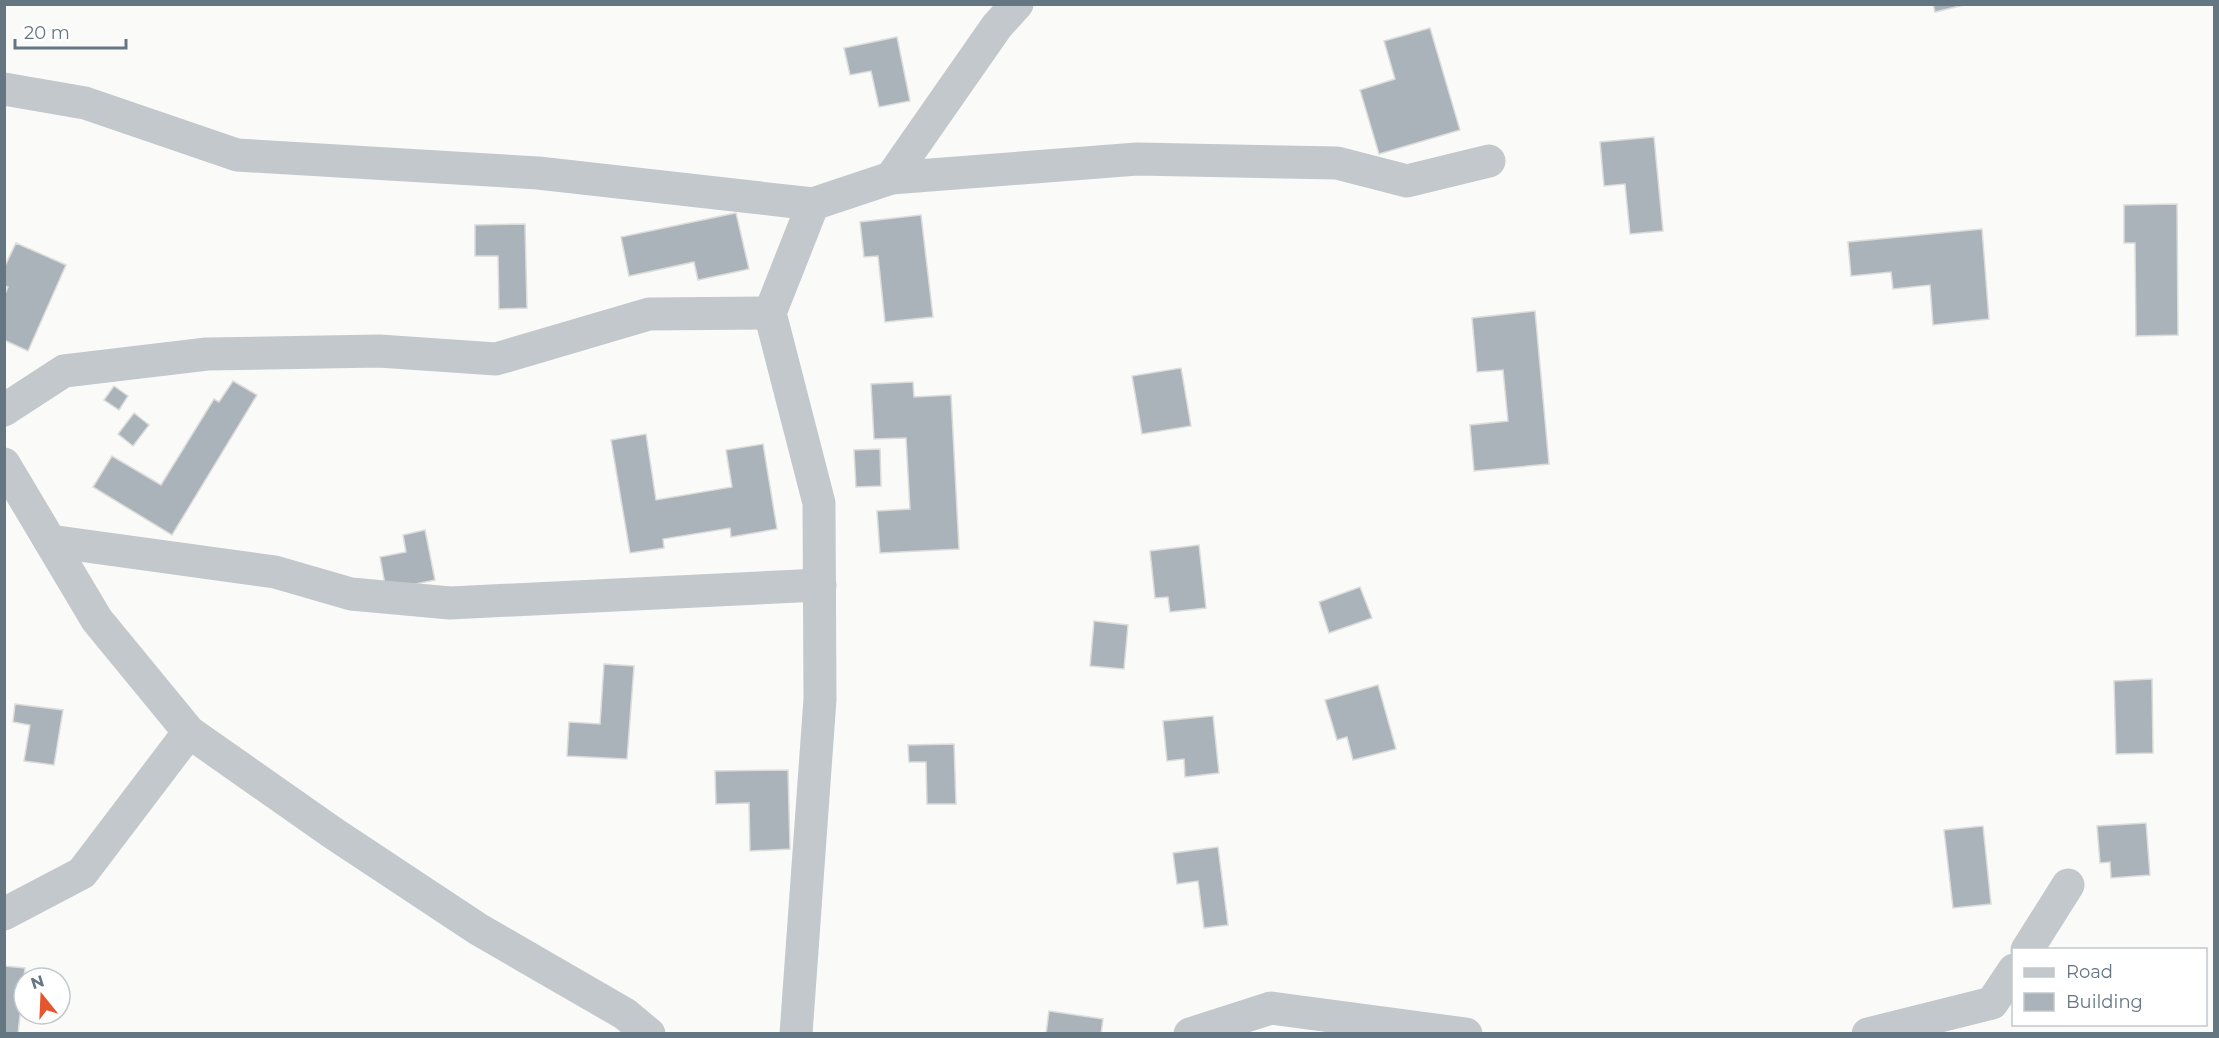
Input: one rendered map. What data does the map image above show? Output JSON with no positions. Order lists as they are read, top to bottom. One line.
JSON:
{"legend":["Road","Building"],"scale_bar":"20 m","north":"top"}
